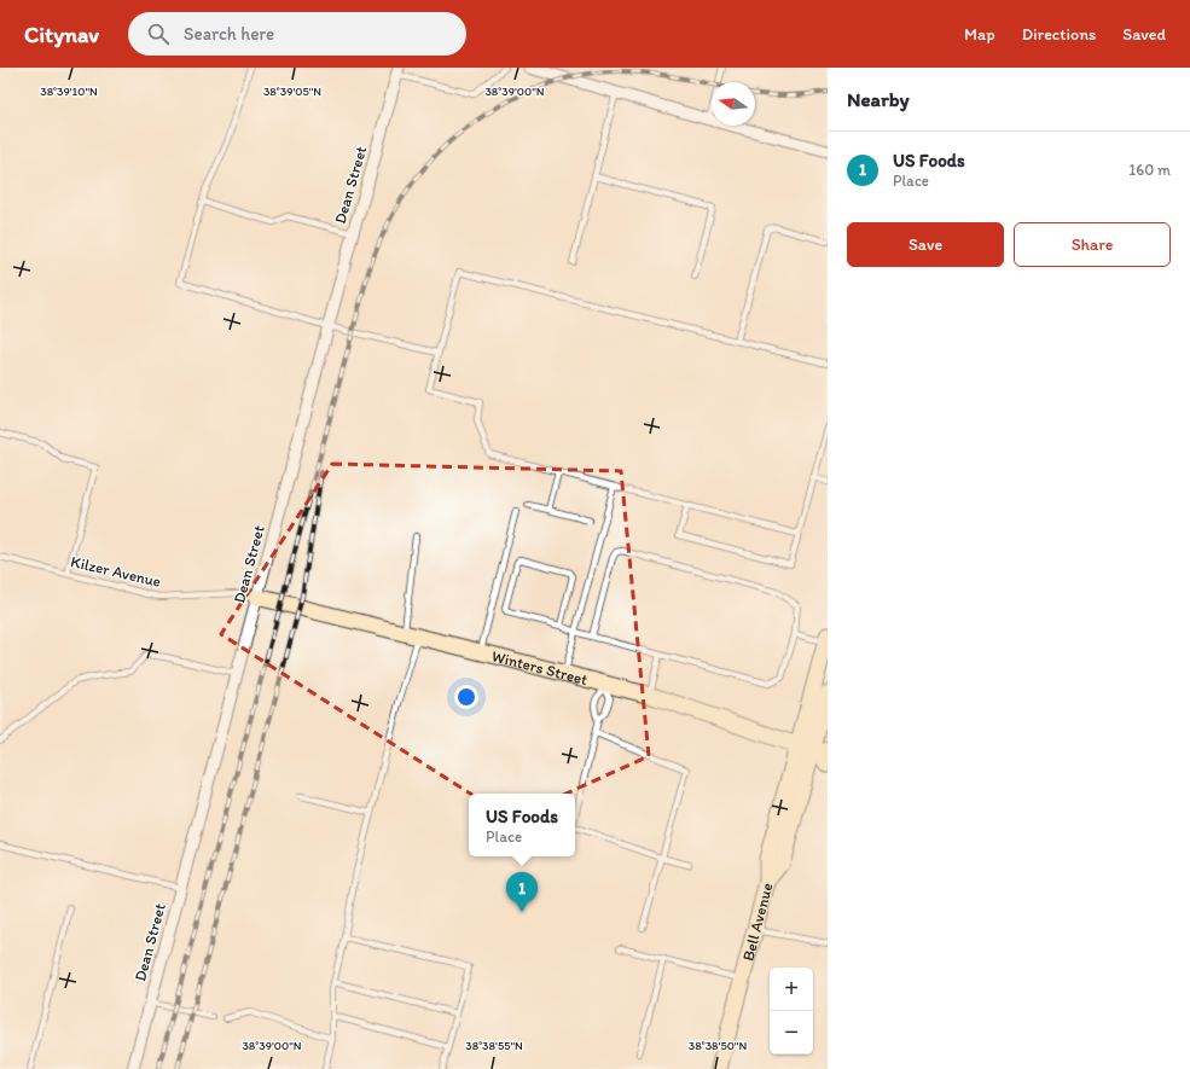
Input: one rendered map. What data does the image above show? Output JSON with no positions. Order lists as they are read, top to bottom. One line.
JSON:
{"streets":{"street":["Dean Street","Winters Street","Bell Avenue"],"lane":["Kilzer Avenue"]},"crossings":[["Dean Street","Kilzer Avenue"],["Dean Street","Winters Street"],["Kilzer Avenue","Winters Street"],["Winters Street","Bell Avenue"]],"north":"left","page":{"header":"Citynav","search":"Search here","nav":["Map","Directions","Saved"],"heading":"Nearby","list":[{"mark":"1","name":"US Foods","note":"Place","value":"160 m"}],"buttons":["Save","Share"],"popup":["US Foods","Place"],"pins":"1","map_buttons":["+","−"]},"coordinates":["38°39'10\"N","38°39'05\"N","38°39'00\"N","38°38'55\"N","38°38'50\"N"]}
